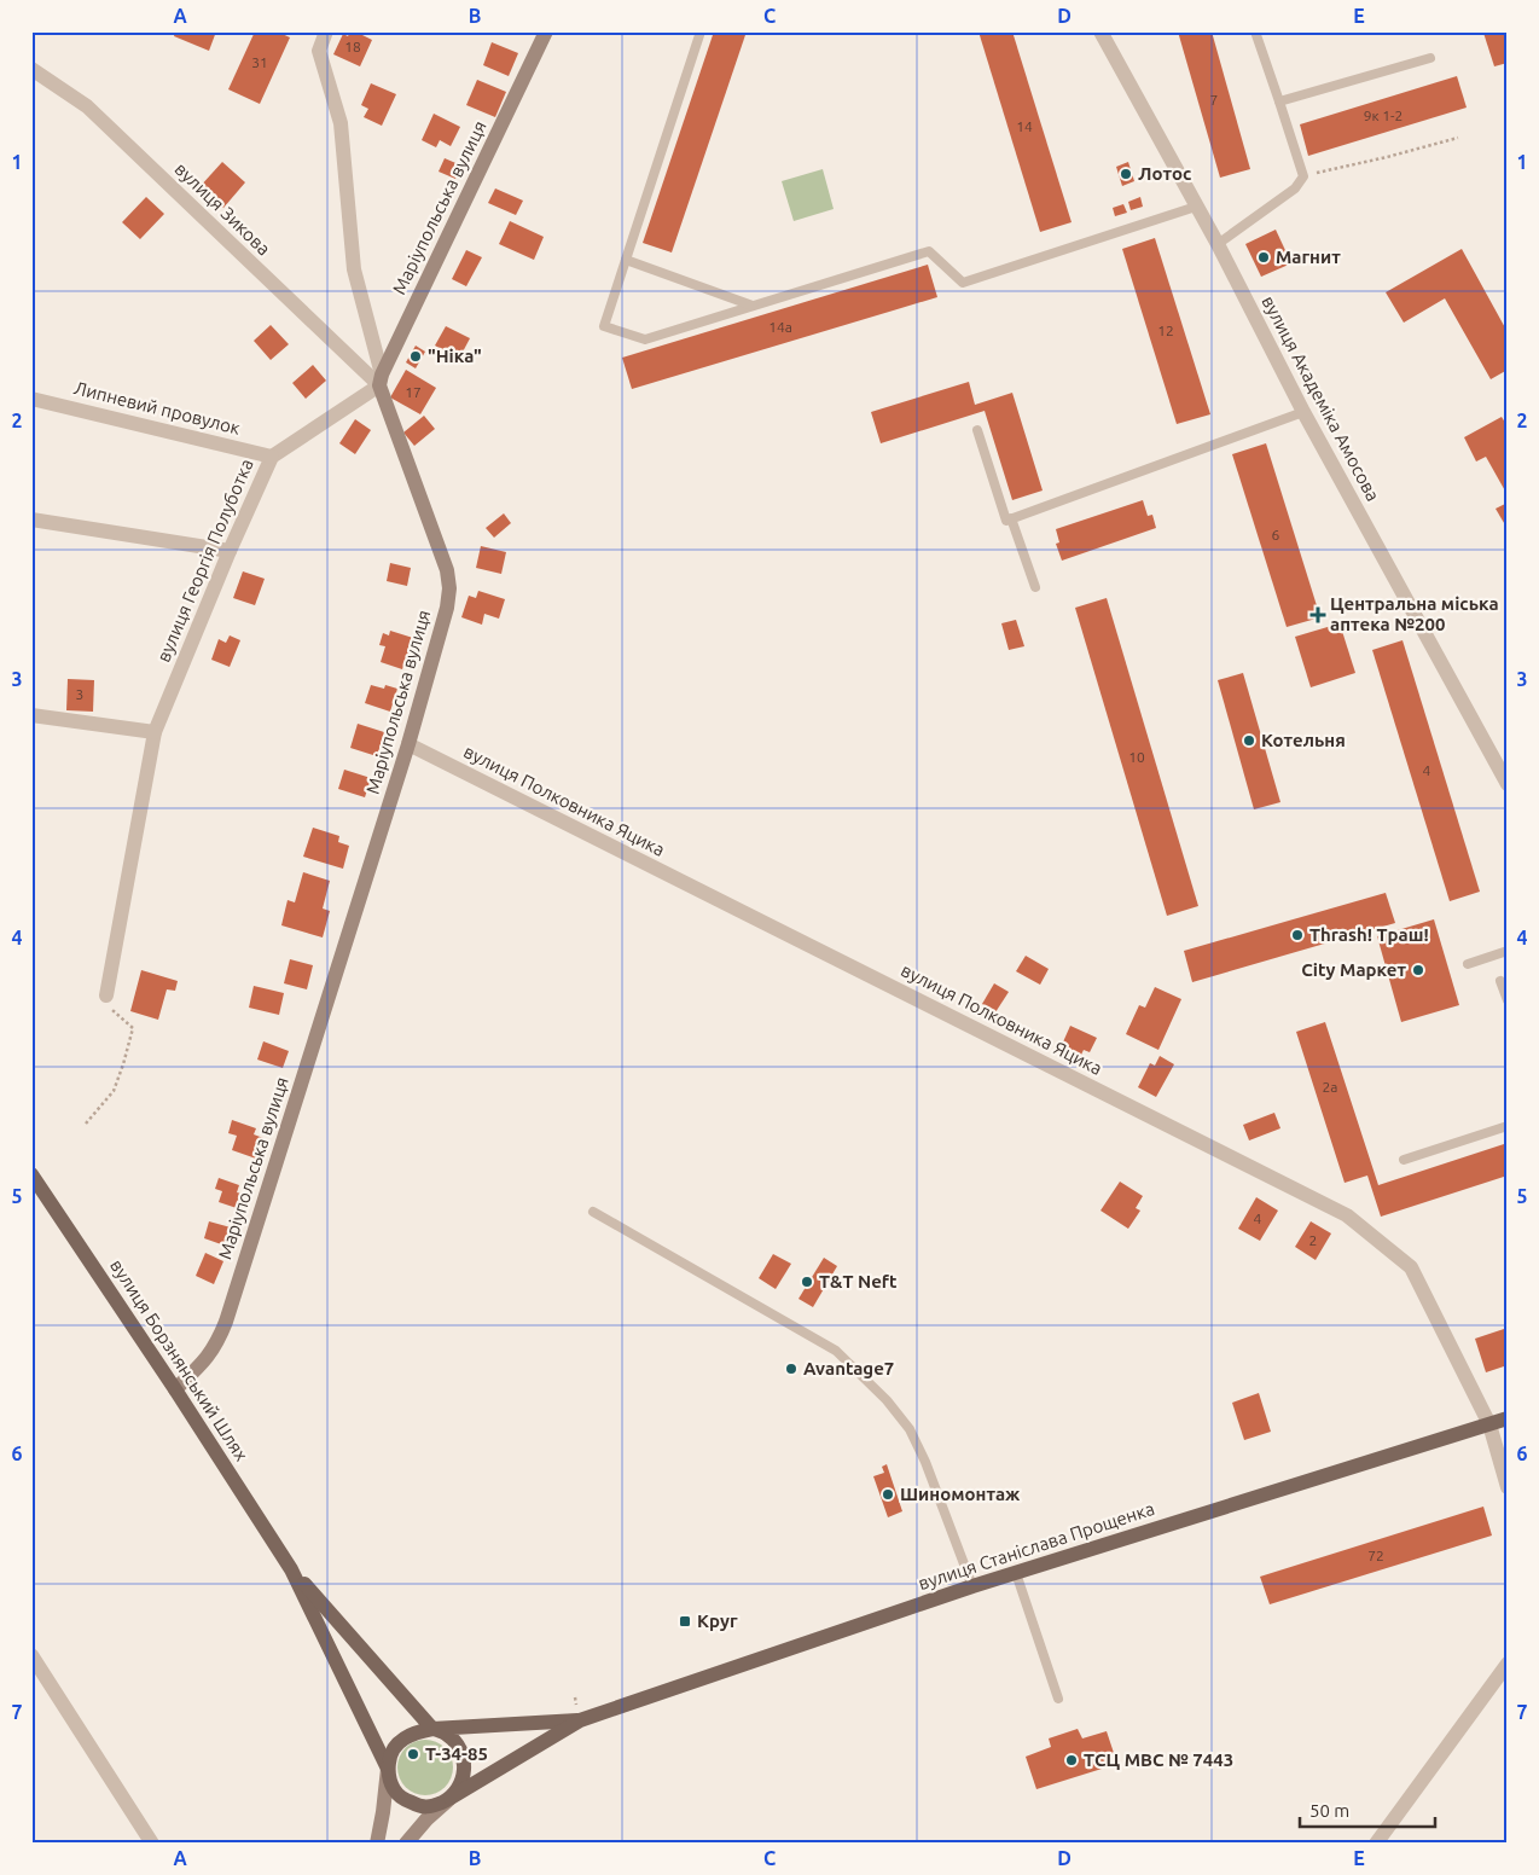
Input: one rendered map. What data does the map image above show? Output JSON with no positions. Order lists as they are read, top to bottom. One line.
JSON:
{"streets":{"main road":["вулиця Борзнянський Шлях","вулиця Станіслава Прощенка"],"street":["Маріупольська вулиця","вулиця Зикова","вулиця Академіка Амосова","Липневий провулок","вулиця Георгія Полуботка","вулиця Полковника Яцика"]},"crossings":[["Маріупольська вулиця","вулиця Зикова"],["Маріупольська вулиця","вулиця Георгія Полуботка"],["Маріупольська вулиця","вулиця Полковника Яцика"],["Маріупольська вулиця","вулиця Борзнянський Шлях"],["вулиця Зикова","вулиця Георгія Полуботка"],["Липневий провулок","вулиця Георгія Полуботка"],["вулиця Полковника Яцика","вулиця Станіслава Прощенка"],["вулиця Борзнянський Шлях","вулиця Станіслава Прощенка"]],"places":{"other":["Лотос","Магнит","\"Ніка\"","Котельня","Thrash! Траш!","City Маркет","T&T Neft","Avantage7","Шиномонтаж","Т-34-85","ТСЦ МВС № 7443"],"health":["Центральна міська аптека №200"],"transit":["Круг"]},"house_numbers":["18","31","7","9к 1-2","14","14а","12","17","6","3","10","4","2а","4","2","72"],"scale_bar":"50 m","grid":{"columns":["A","B","C","D","E"],"rows":["1","2","3","4","5","6","7"]}}
